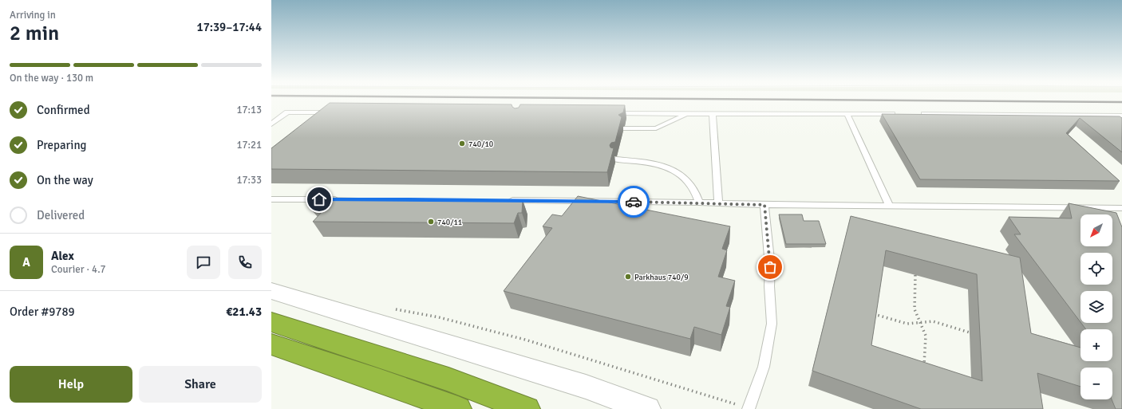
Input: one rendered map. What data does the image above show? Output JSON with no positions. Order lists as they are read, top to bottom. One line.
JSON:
{"places":["740/10","740/11","Parkhaus 740/9"],"north":"bottom left","page":{"heading":["2 min","Arriving in","17:39–17:44"],"panel":["Alex","Courier · 4.7","Order #9789","€21.43"],"bar":"On the way · 130 m","list":[["Confirmed","17:13"],["Preparing","17:21"],["On the way","17:33"],"Delivered"],"map_buttons":["+","−"],"round":"A","buttons":["Help","Share"]}}
